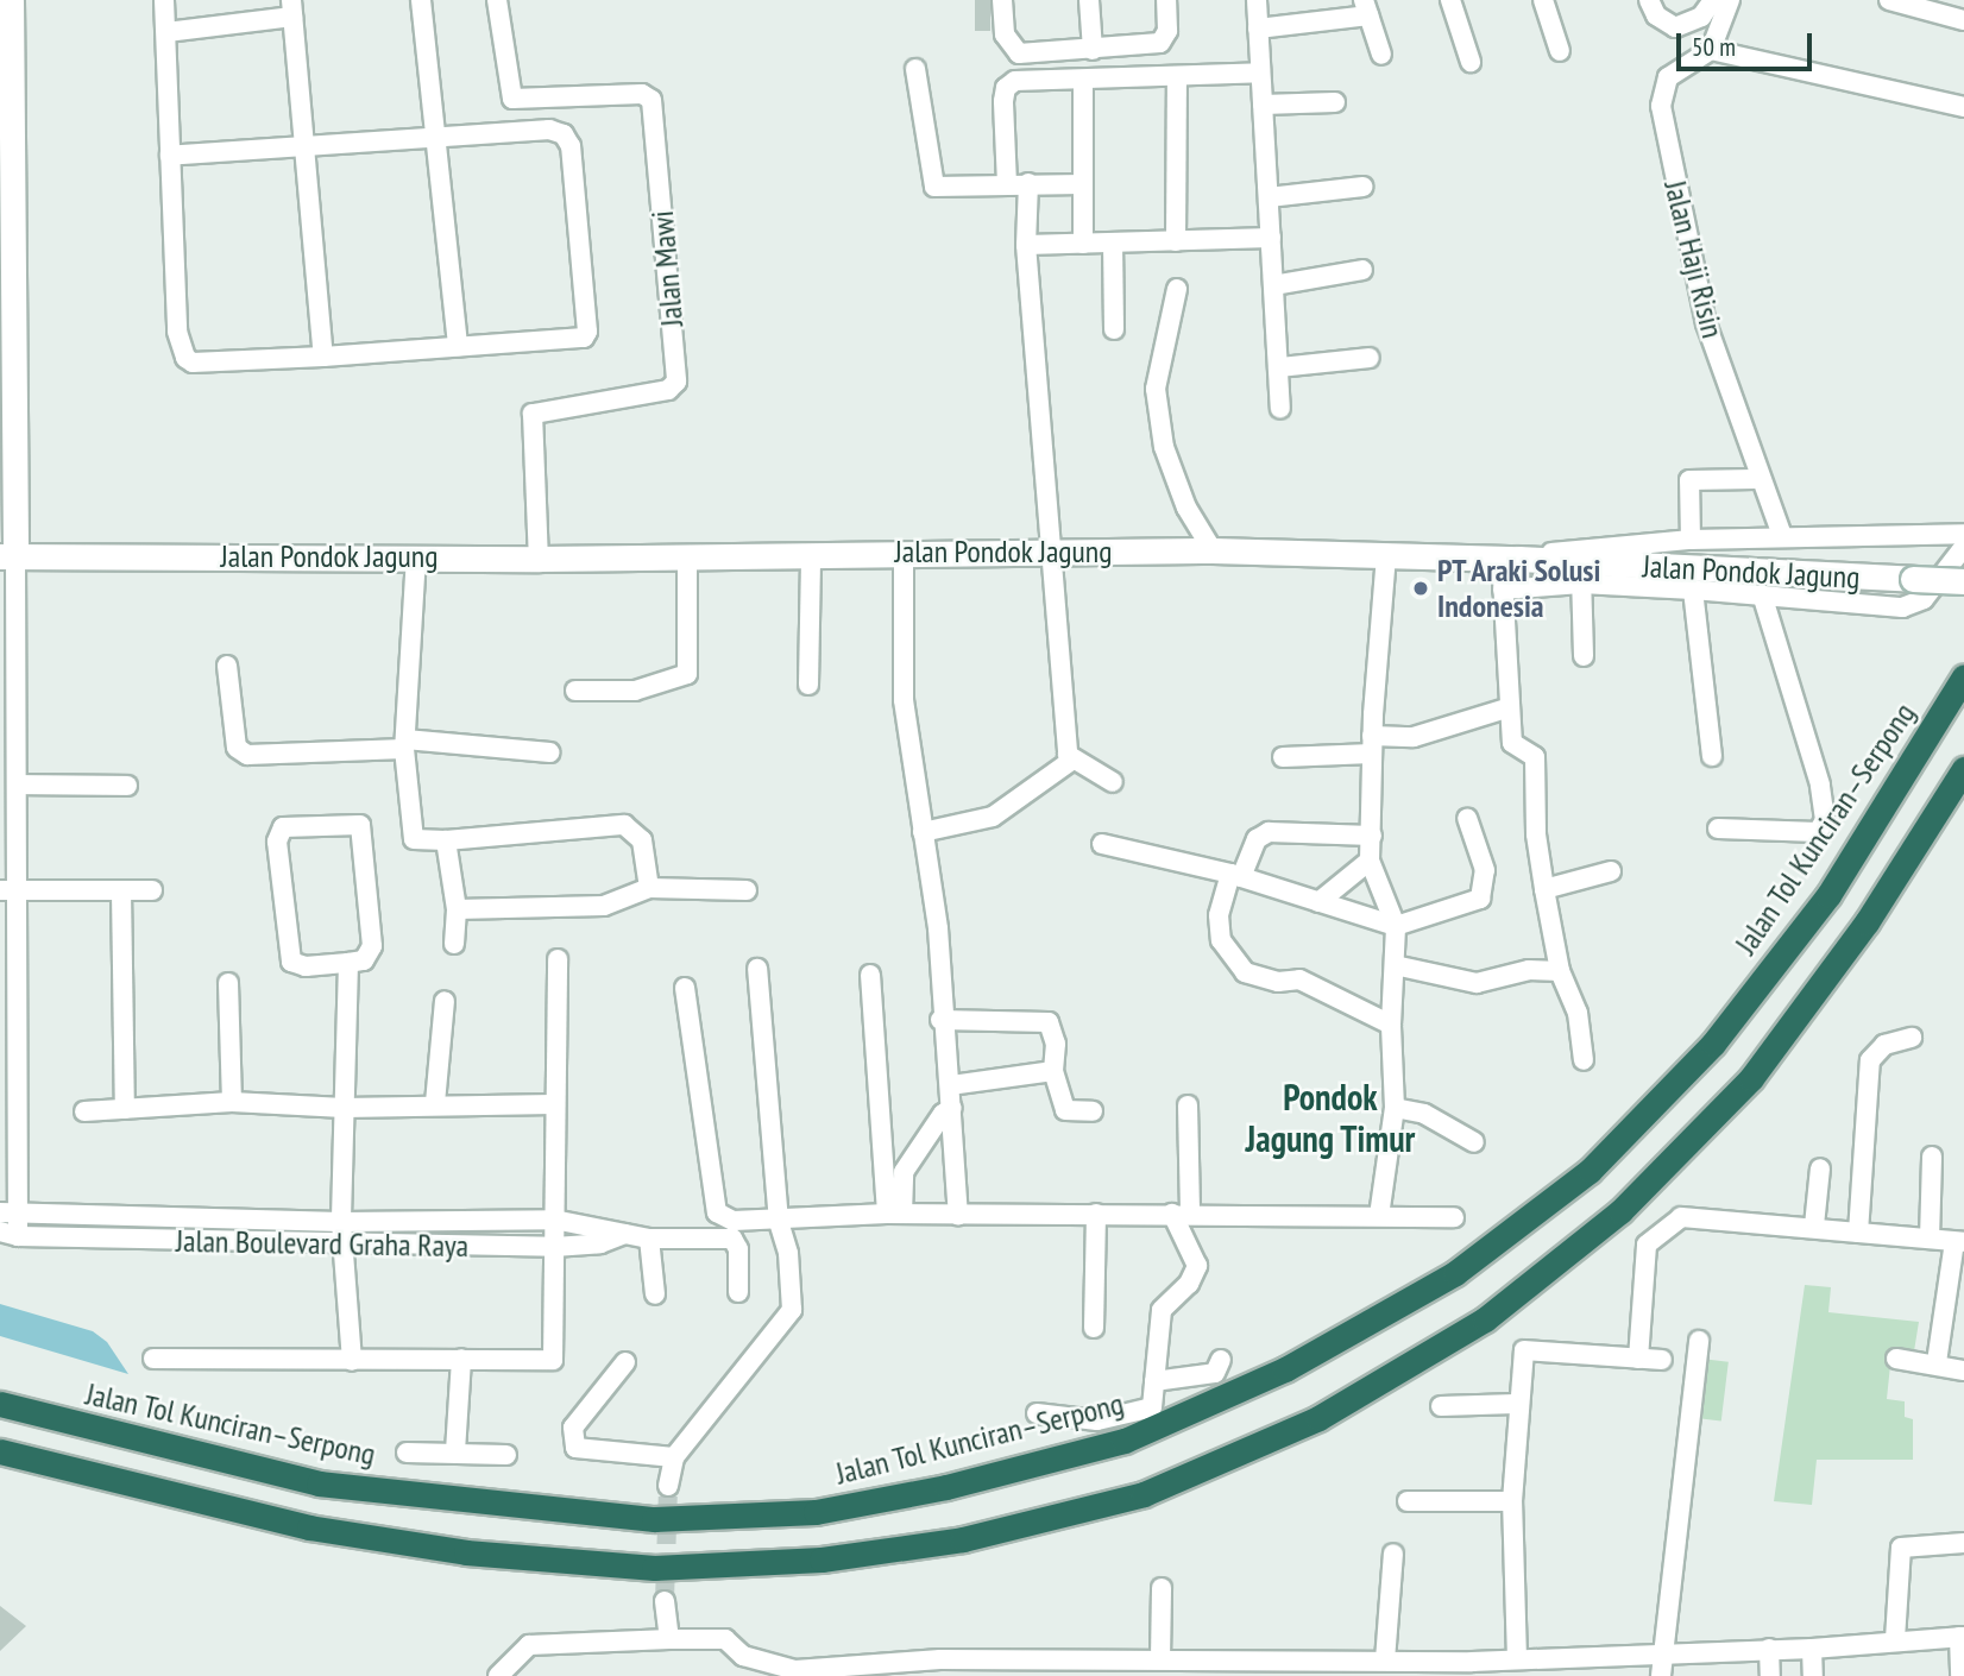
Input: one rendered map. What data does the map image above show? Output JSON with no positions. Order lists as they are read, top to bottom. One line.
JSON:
{"streets":{"highway":["Jalan Tol Kunciran–Serpong"],"street":["Jalan Haji Risin","Jalan Mawi","Jalan Pondok Jagung","Jalan Boulevard Graha Raya"]},"crossings":[["Jalan Mawi","Jalan Pondok Jagung"],["Jalan Pondok Jagung","Jalan Boulevard Graha Raya"]],"districts":["Pondok Jagung Timur"],"places":["PT Araki Solusi Indonesia"],"scale_bar":"50 m"}
